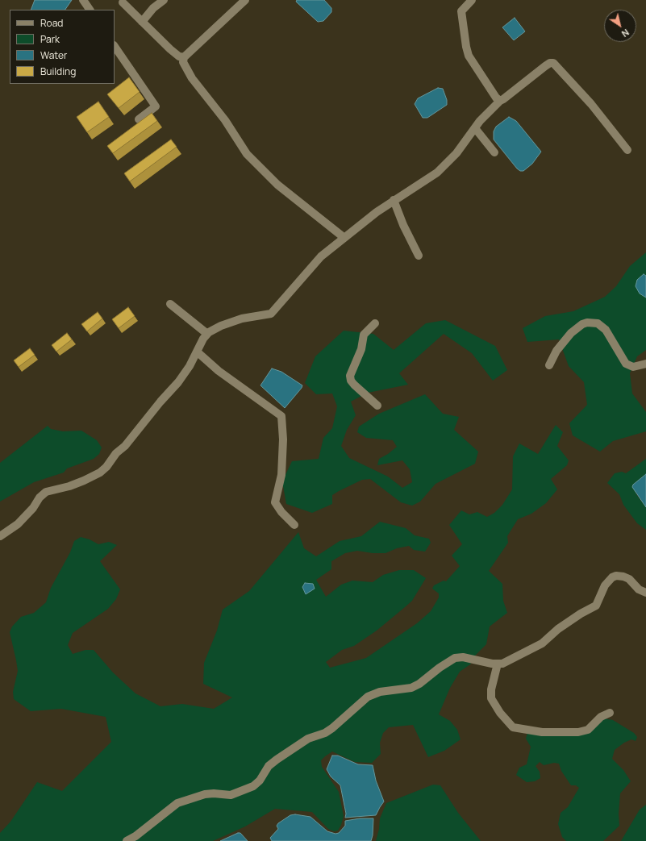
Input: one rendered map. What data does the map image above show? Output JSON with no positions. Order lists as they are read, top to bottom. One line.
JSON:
{"legend":["Road","Park","Water","Building"],"north":"bottom right"}
